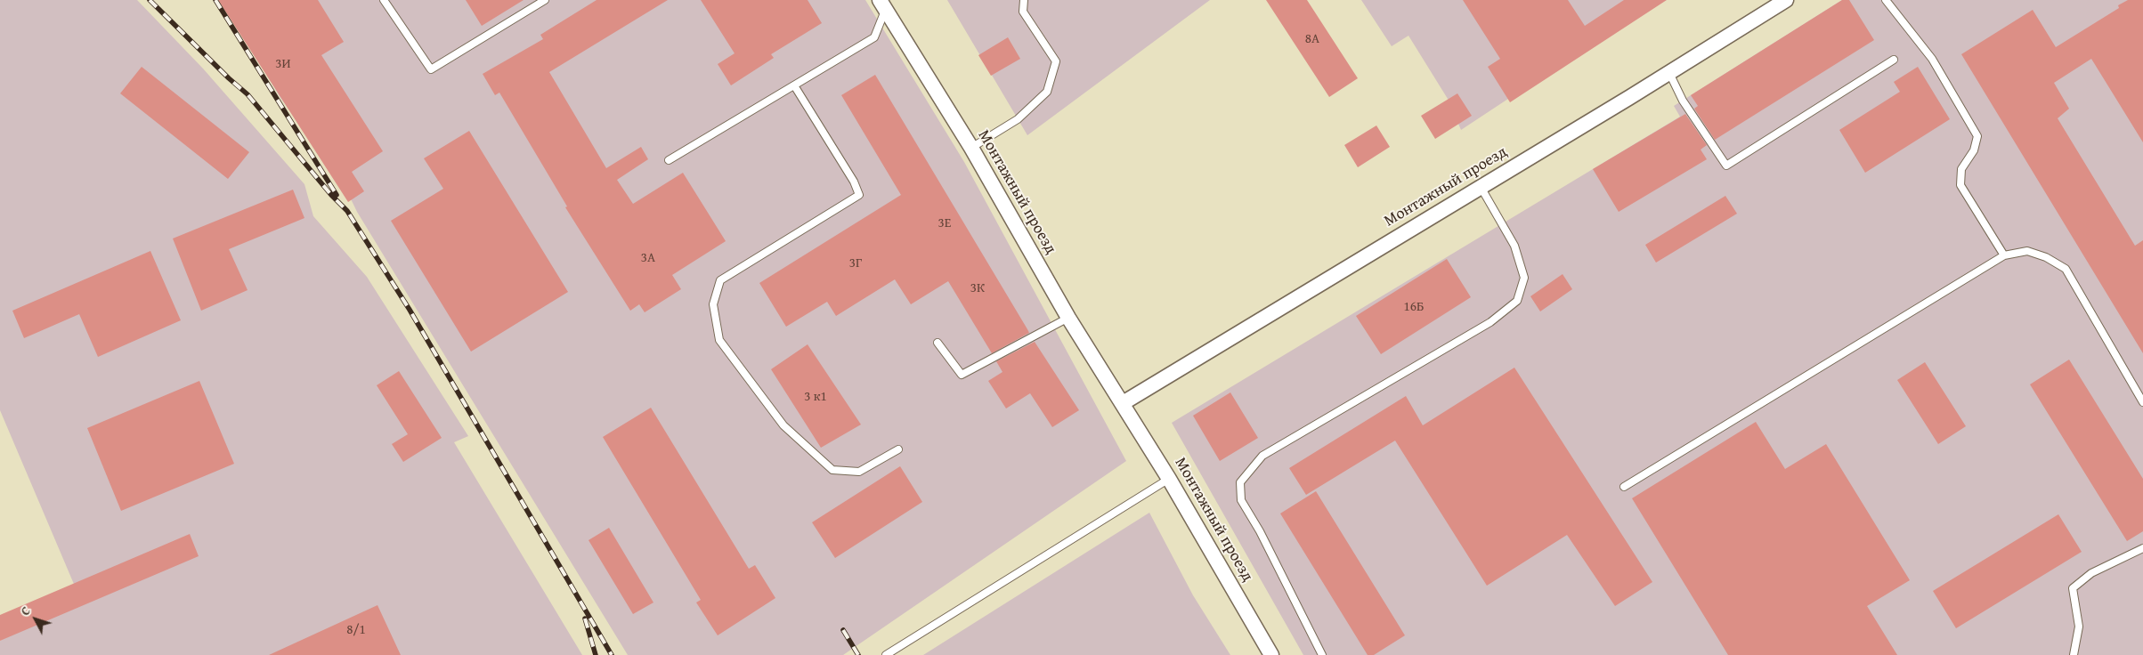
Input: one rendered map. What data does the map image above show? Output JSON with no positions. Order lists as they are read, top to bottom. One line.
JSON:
{"streets":{"street":["Монтажный проезд"]},"house_numbers":["8А","3И","3Е","3А","3Г","3К","16Б","3 к1","8/1"],"north":"top left"}
